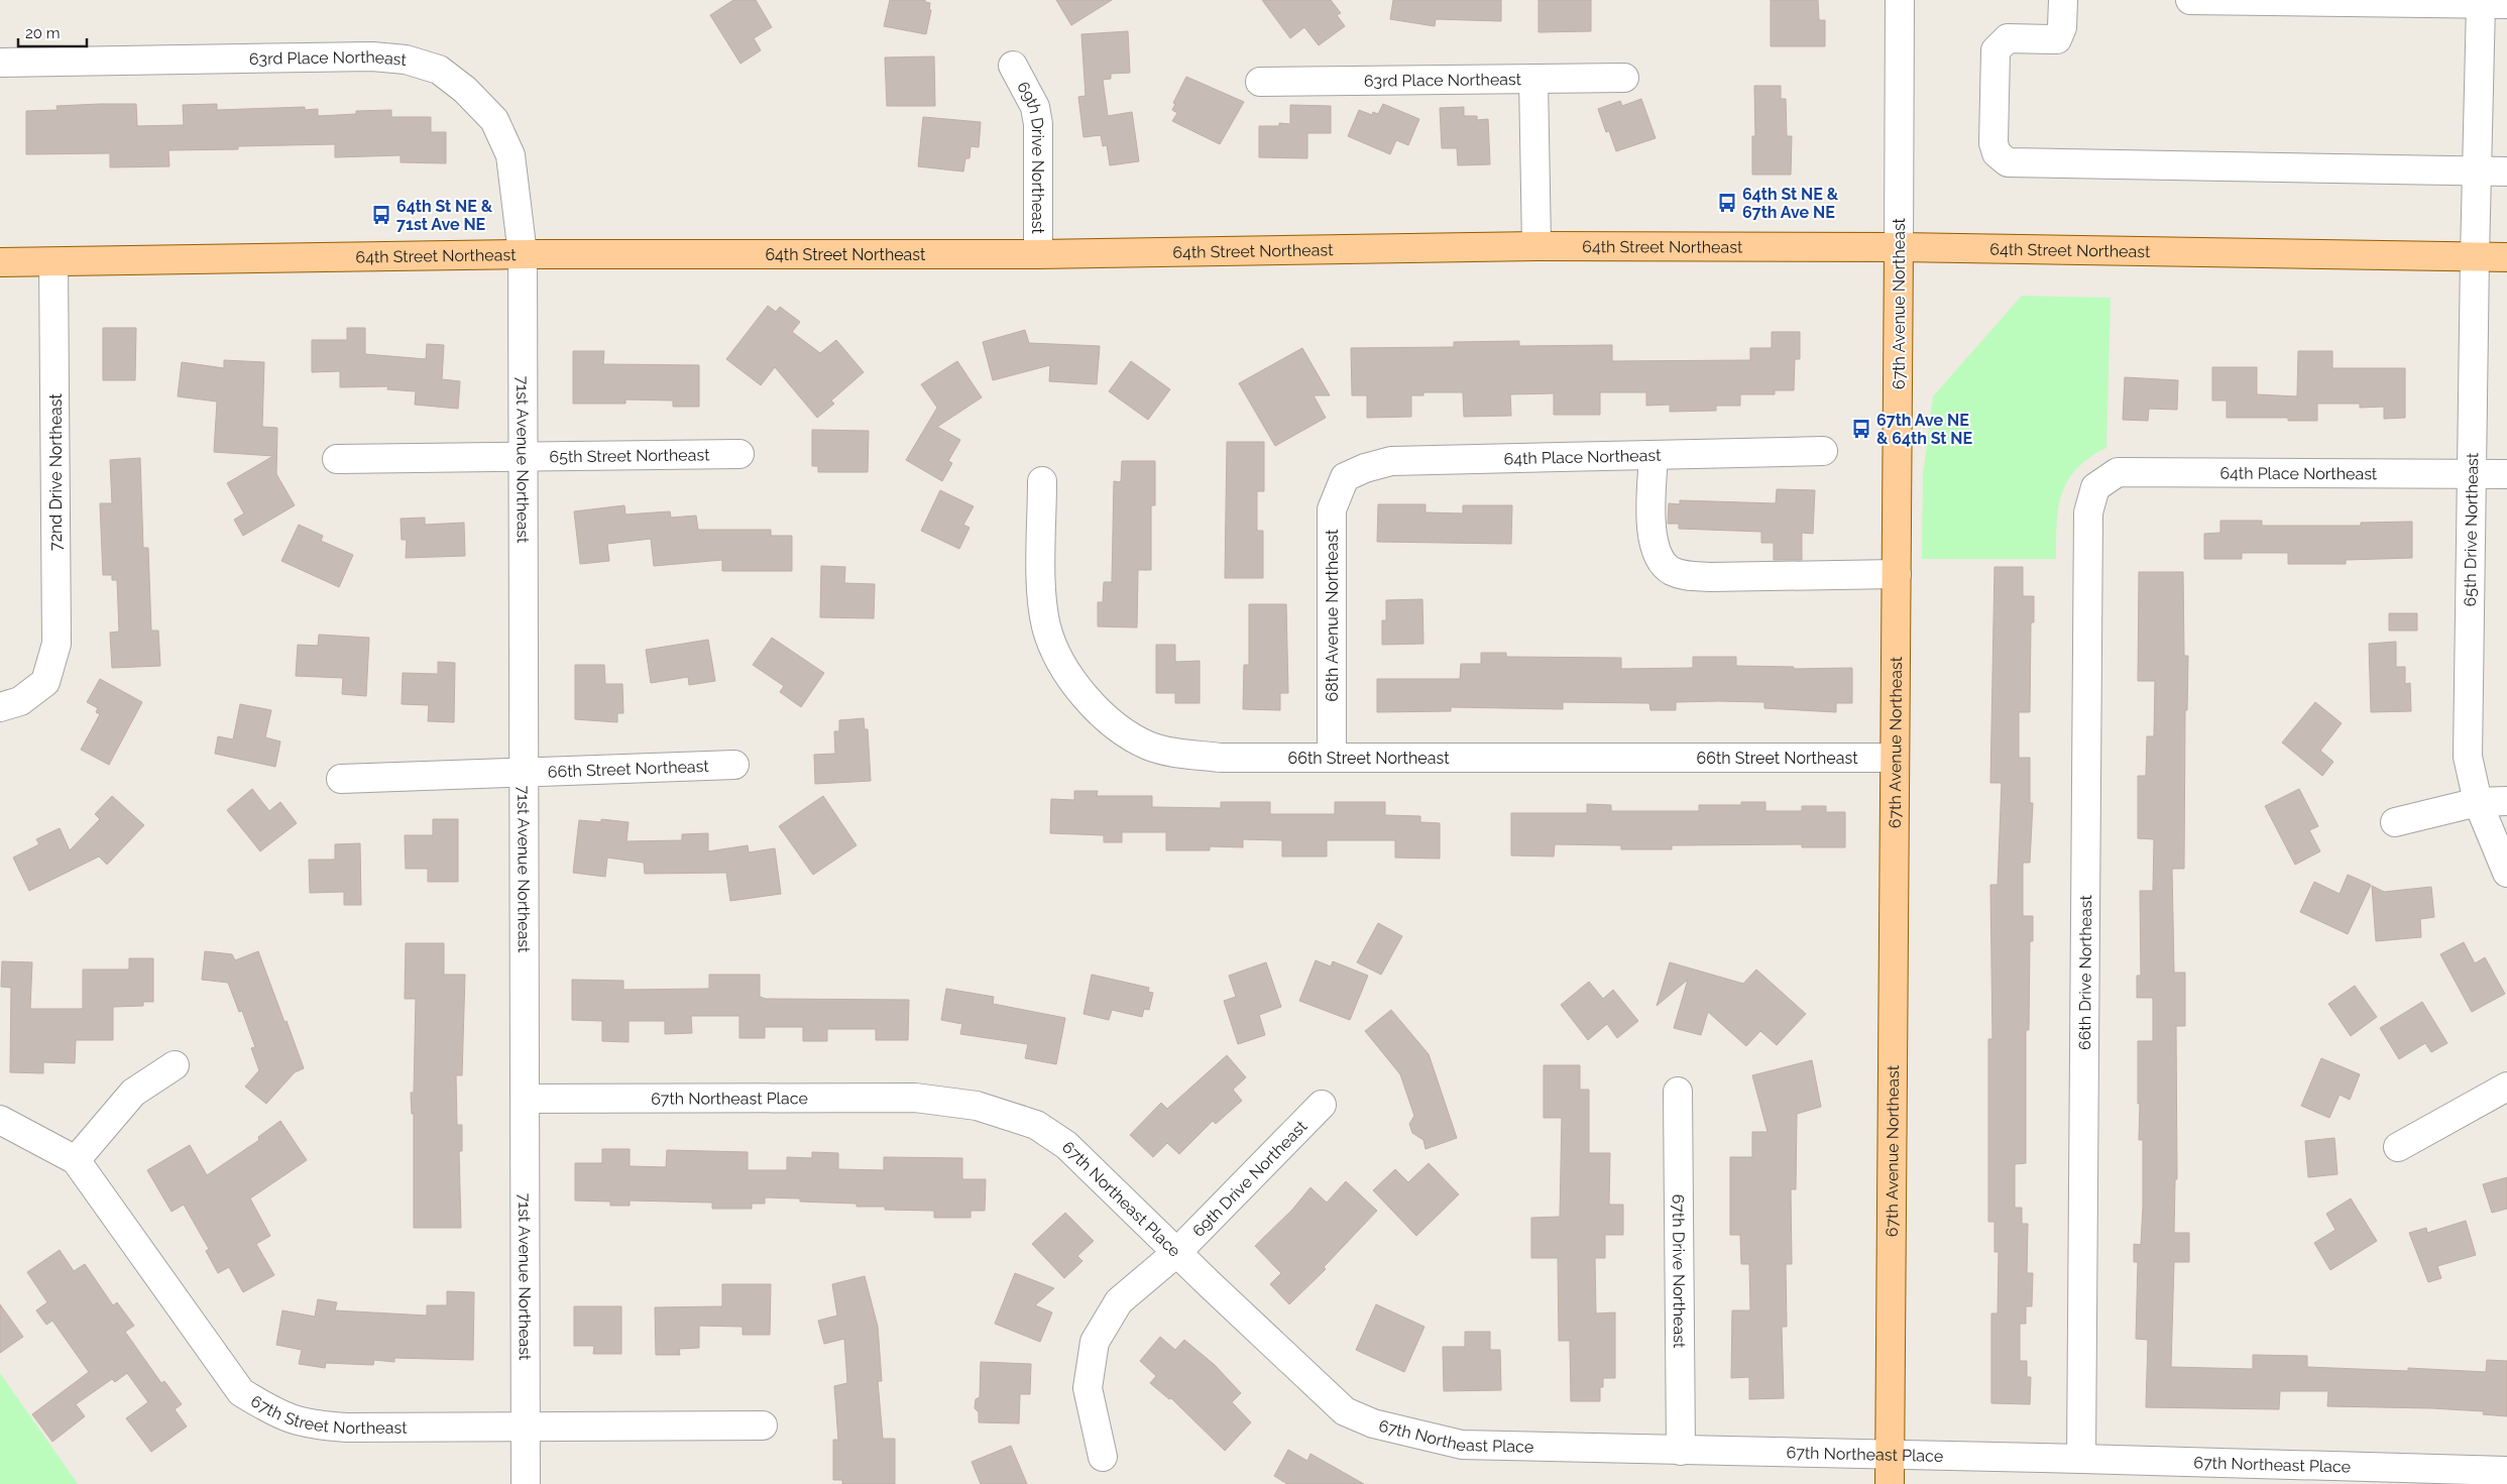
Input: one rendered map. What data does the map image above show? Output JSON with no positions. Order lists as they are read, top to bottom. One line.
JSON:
{"streets":{"main road":["64th Street Northeast","67th Avenue Northeast"],"street":["63rd Place Northeast","69th Drive Northeast","65th Street Northeast","64th Place Northeast","71st Avenue Northeast","72nd Drive Northeast","65th Drive Northeast","68th Avenue Northeast","66th Street Northeast","66th Drive Northeast","67th Northeast Place","67th Drive Northeast","67th Street Northeast"]},"crossings":[["63rd Place Northeast","64th Street Northeast"],["63rd Place Northeast","71st Avenue Northeast"],["69th Drive Northeast","64th Street Northeast"],["69th Drive Northeast","67th Northeast Place"],["64th Street Northeast","67th Avenue Northeast"],["64th Street Northeast","71st Avenue Northeast"],["64th Street Northeast","72nd Drive Northeast"],["64th Street Northeast","65th Drive Northeast"],["67th Avenue Northeast","66th Street Northeast"],["67th Avenue Northeast","67th Northeast Place"],["65th Street Northeast","71st Avenue Northeast"],["64th Place Northeast","65th Drive Northeast"],["64th Place Northeast","68th Avenue Northeast"],["64th Place Northeast","66th Drive Northeast"],["71st Avenue Northeast","66th Street Northeast"],["71st Avenue Northeast","67th Northeast Place"],["71st Avenue Northeast","67th Street Northeast"],["68th Avenue Northeast","66th Street Northeast"],["66th Drive Northeast","67th Northeast Place"],["67th Northeast Place","67th Drive Northeast"]],"places":{"bus stop":["64th St NE & 67th Ave NE","64th St NE & 71st Ave NE","67th Ave NE & 64th St NE"]},"scale_bar":"20 m"}
